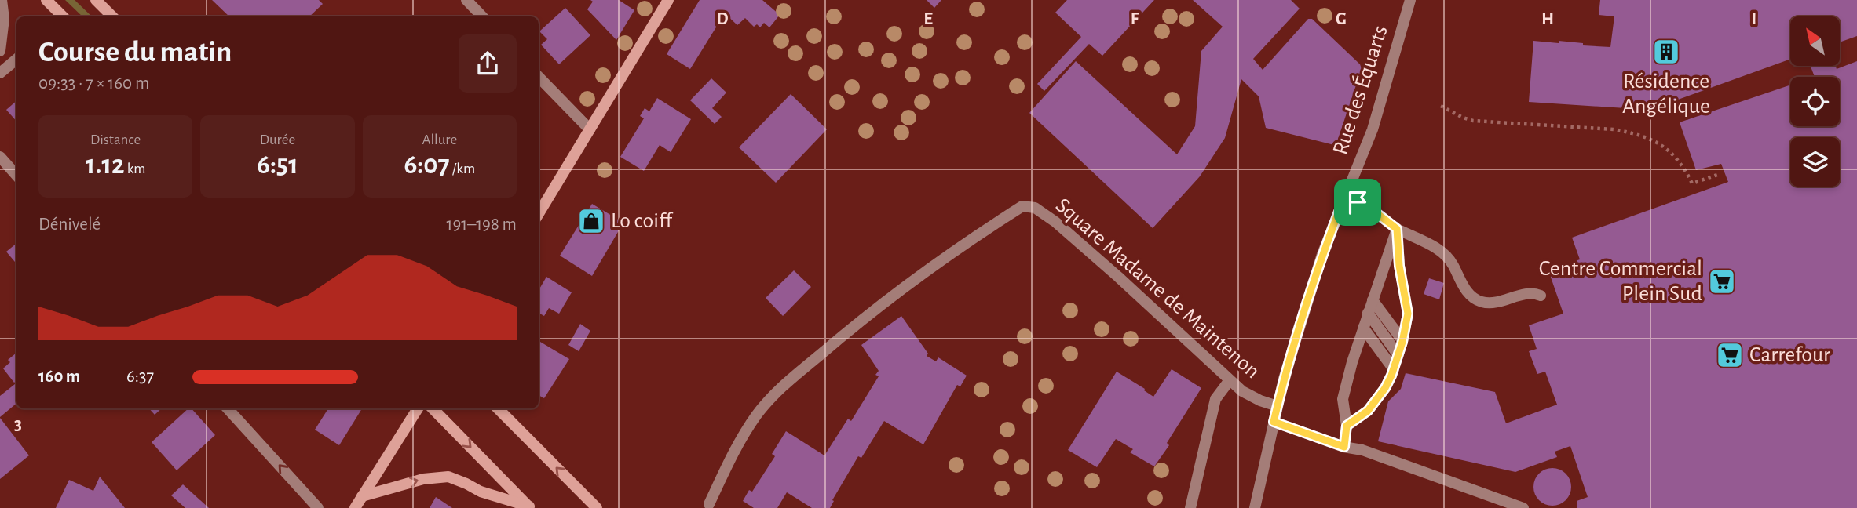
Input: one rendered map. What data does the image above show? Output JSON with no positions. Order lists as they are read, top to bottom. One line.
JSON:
{"streets":{"street":["Rue des Équarts","Square Madame de Maintenon"]},"crossings":[["Rue des Équarts","Square Madame de Maintenon"]],"places":{"building":["Résidence Angélique"],"shop":["Lo coiff"],"supermarket":["Centre Commercial Plein Sud","Carrefour"]},"north":"top left","page":{"heading":["Course du matin","09:33 · 7 × 160 m"],"stats":[["Distance","1.12 km"],["Durée","6:51"],["Allure","6:07 /km"]],"chart":["Dénivelé","191–198 m"],"list":[{"name":"160 m","note":"6:37"}]},"grid":{"columns":["D","E","F","G","H","I"],"rows":["3"]}}
